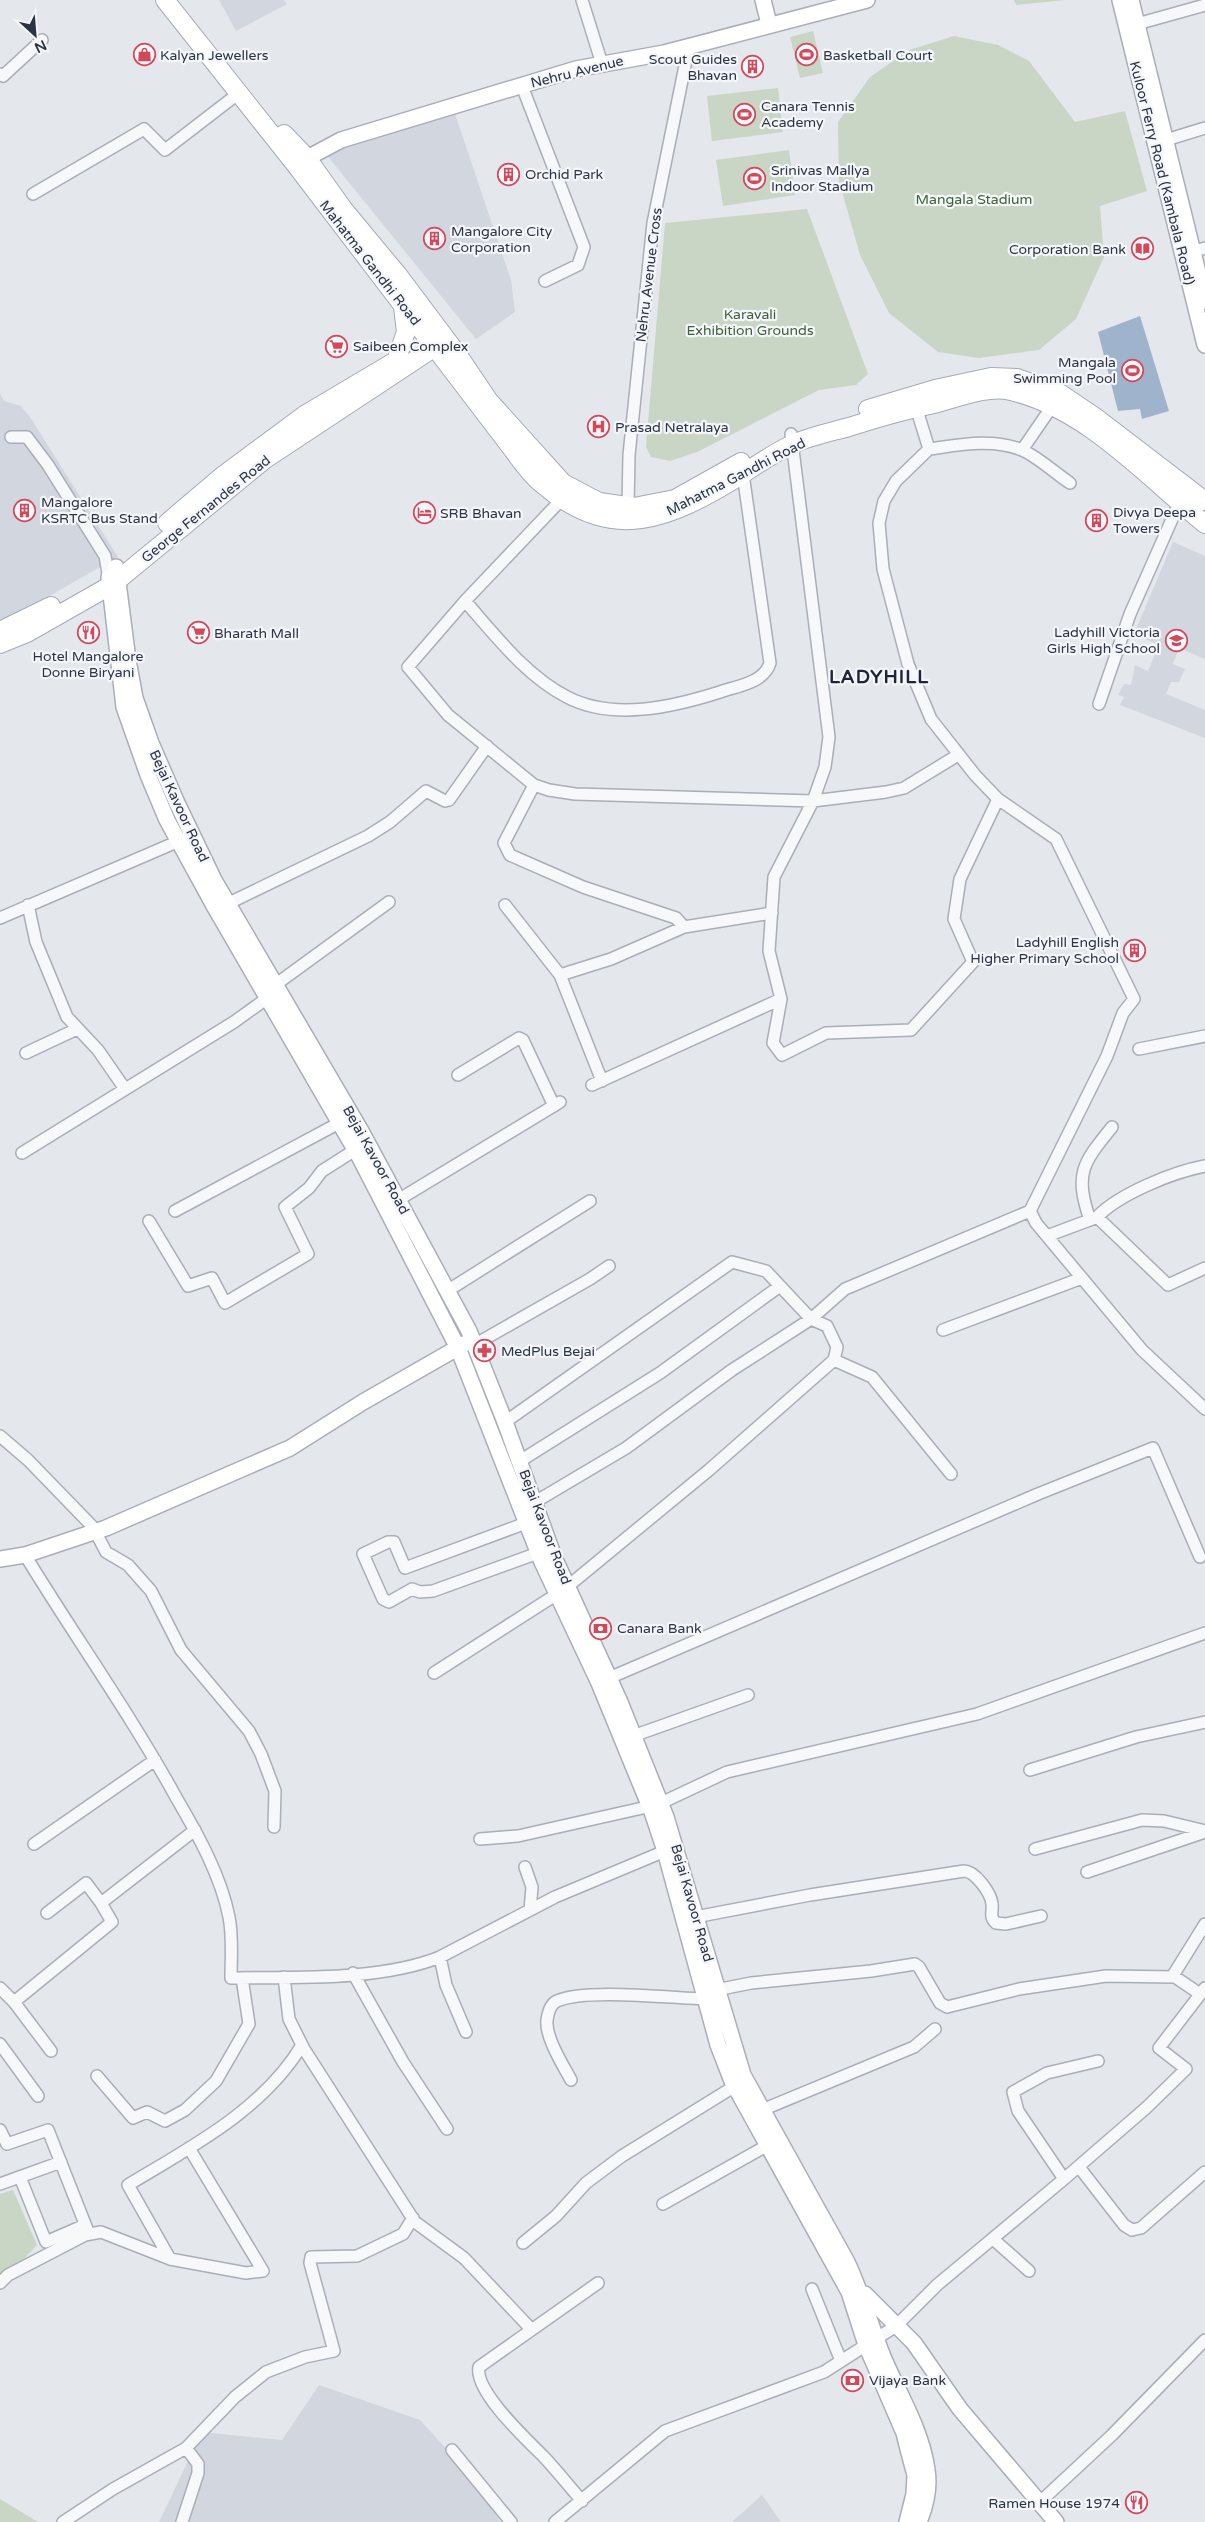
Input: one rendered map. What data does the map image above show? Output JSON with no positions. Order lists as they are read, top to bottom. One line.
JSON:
{"streets":{"main road":["Nehru Avenue","Kuloor Ferry Road (Kambala Road)","Mahatma Gandhi Road","George Fernandes Road","Bejai Kavoor Road"],"street":["Nehru Avenue Cross"]},"crossings":[["Nehru Avenue","Mahatma Gandhi Road"],["Nehru Avenue","Nehru Avenue Cross"],["Mahatma Gandhi Road","Nehru Avenue Cross"],["Mahatma Gandhi Road","George Fernandes Road"],["George Fernandes Road","Bejai Kavoor Road"]],"districts":["LADYHILL"],"parks":["Mangala Stadium","Karavali Exhibition Grounds"],"places":{"shop":["Kalyan Jewellers"],"sports":["Basketball Court","Canara Tennis Academy","Srinivas Mallya Indoor Stadium","Mangala Swimming Pool"],"building":["Scout Guides Bhavan","Orchid Park","Mangalore City Corporation","Mangalore KSRTC Bus Stand","Divya Deepa Towers","Ladyhill English Higher Primary School"],"library":["Corporation Bank"],"supermarket":["Saibeen Complex","Bharath Mall"],"hospital":["Prasad Netralaya"],"hotel":["SRB Bhavan"],"restaurant":["Hotel Mangalore Donne Biryani","Ramen House 1974"],"school or university":["Ladyhill Victoria Girls High School"],"pharmacy":["MedPlus Bejai"],"bank":["Canara Bank","Vijaya Bank"]},"north":"bottom right"}
